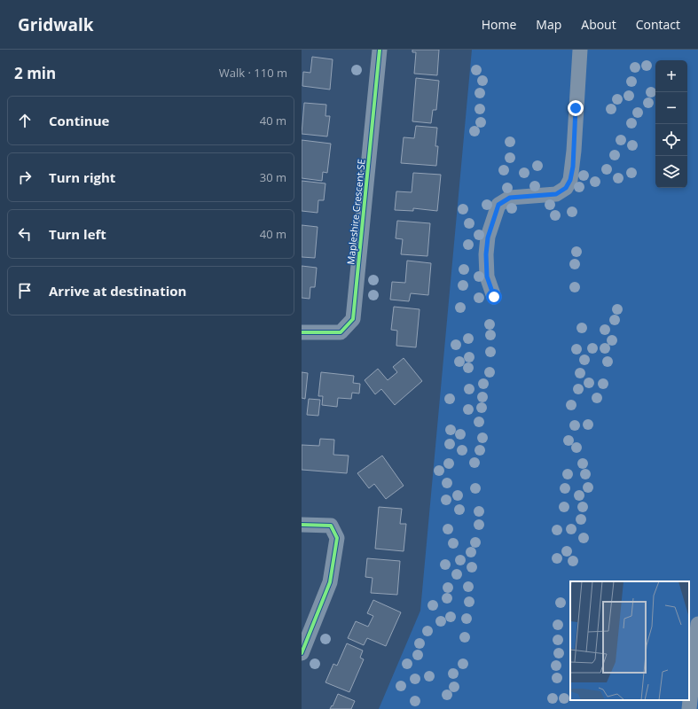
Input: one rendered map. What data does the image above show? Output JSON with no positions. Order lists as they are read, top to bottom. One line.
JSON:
{"streets":{"street":["Mapleshire Crescent SE"]},"page":{"header":"Gridwalk","nav":["Home","Map","About","Contact"],"heading":["2 min","Walk · 110 m"],"map_buttons":["+","−"],"list":[["Continue","40 m"],["Turn right","30 m"],["Turn left","40 m"],"Arrive at destination"]}}
